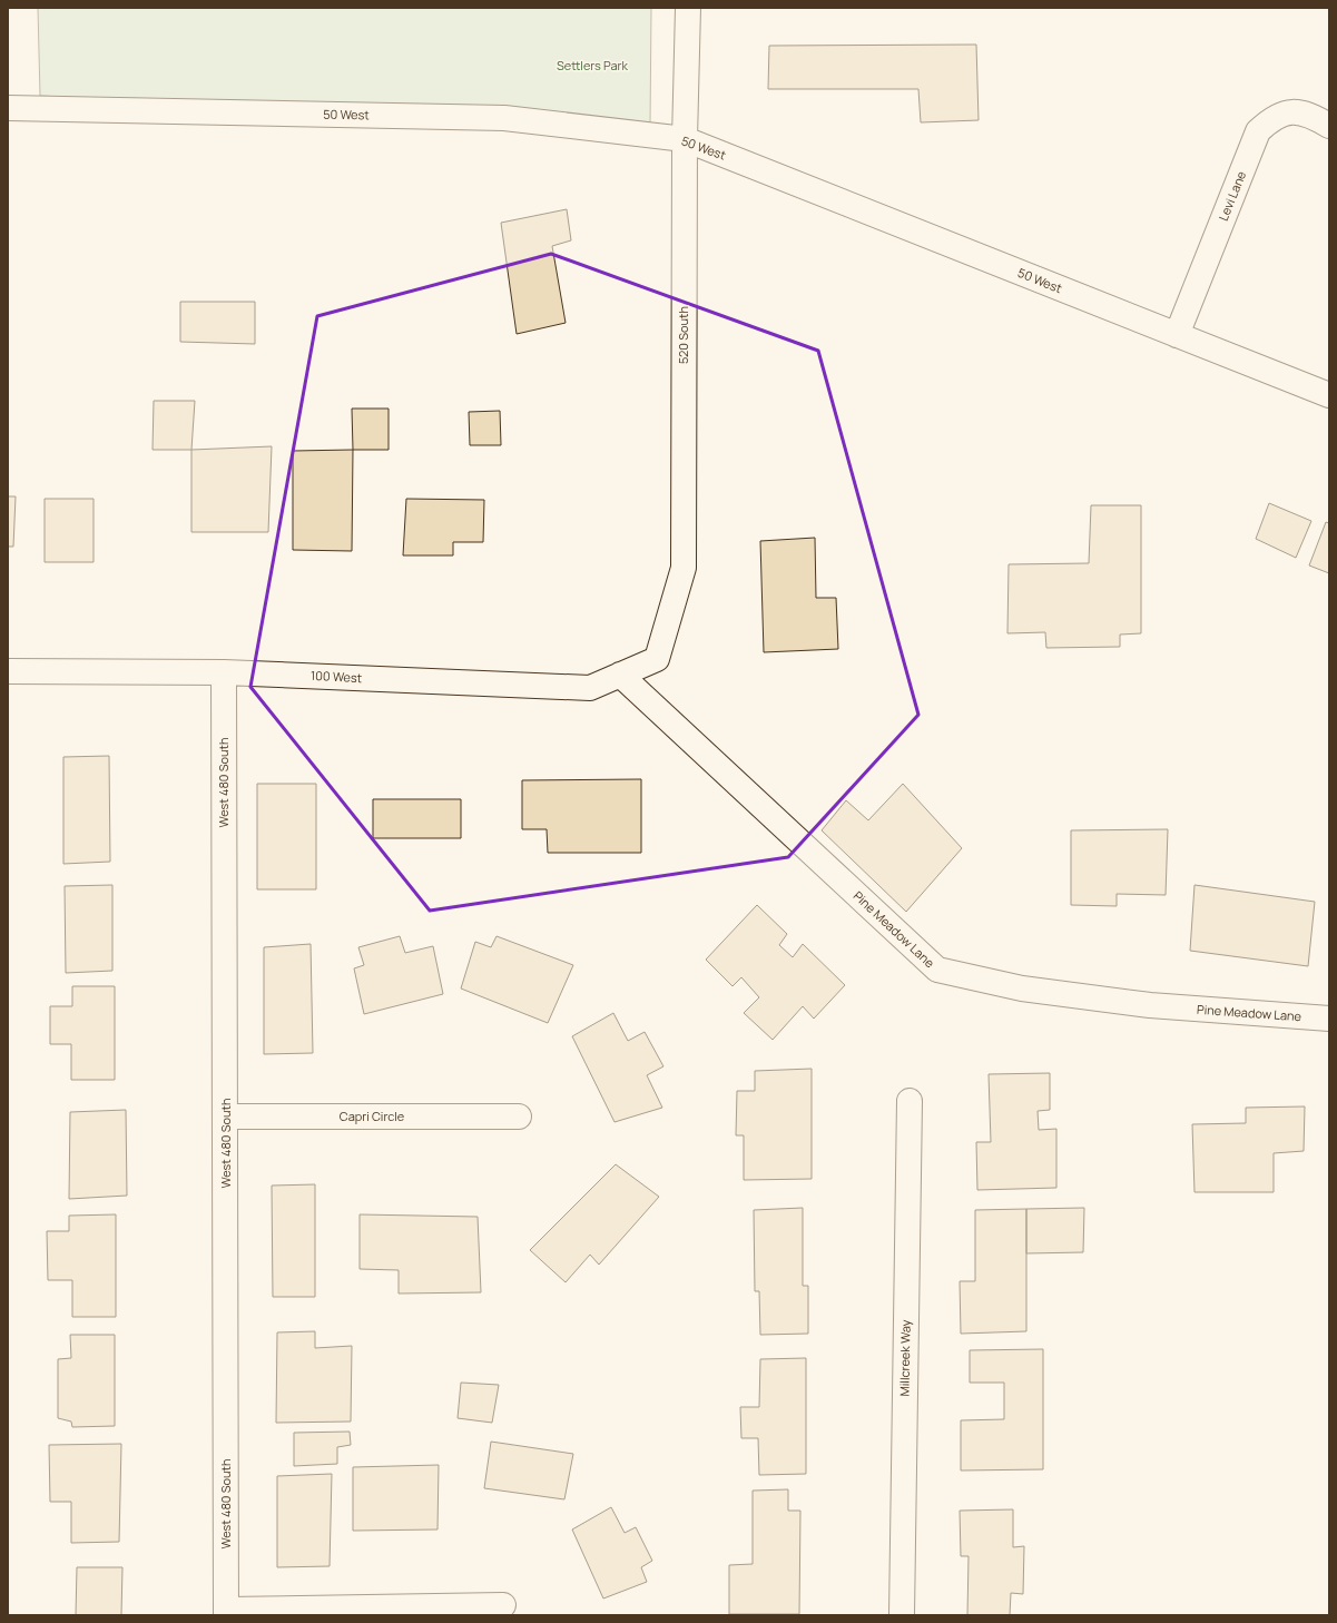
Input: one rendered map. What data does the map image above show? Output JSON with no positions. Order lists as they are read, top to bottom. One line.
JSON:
{"streets":{"street":["50 West","Levi Lane","520 South","100 West","West 480 South","Pine Meadow Lane","Capri Circle","Millcreek Way"]},"crossings":[["50 West","Levi Lane"],["50 West","520 South"],["520 South","100 West"],["100 West","West 480 South"],["100 West","Pine Meadow Lane"],["West 480 South","Capri Circle"]],"parks":["Settlers Park"]}
